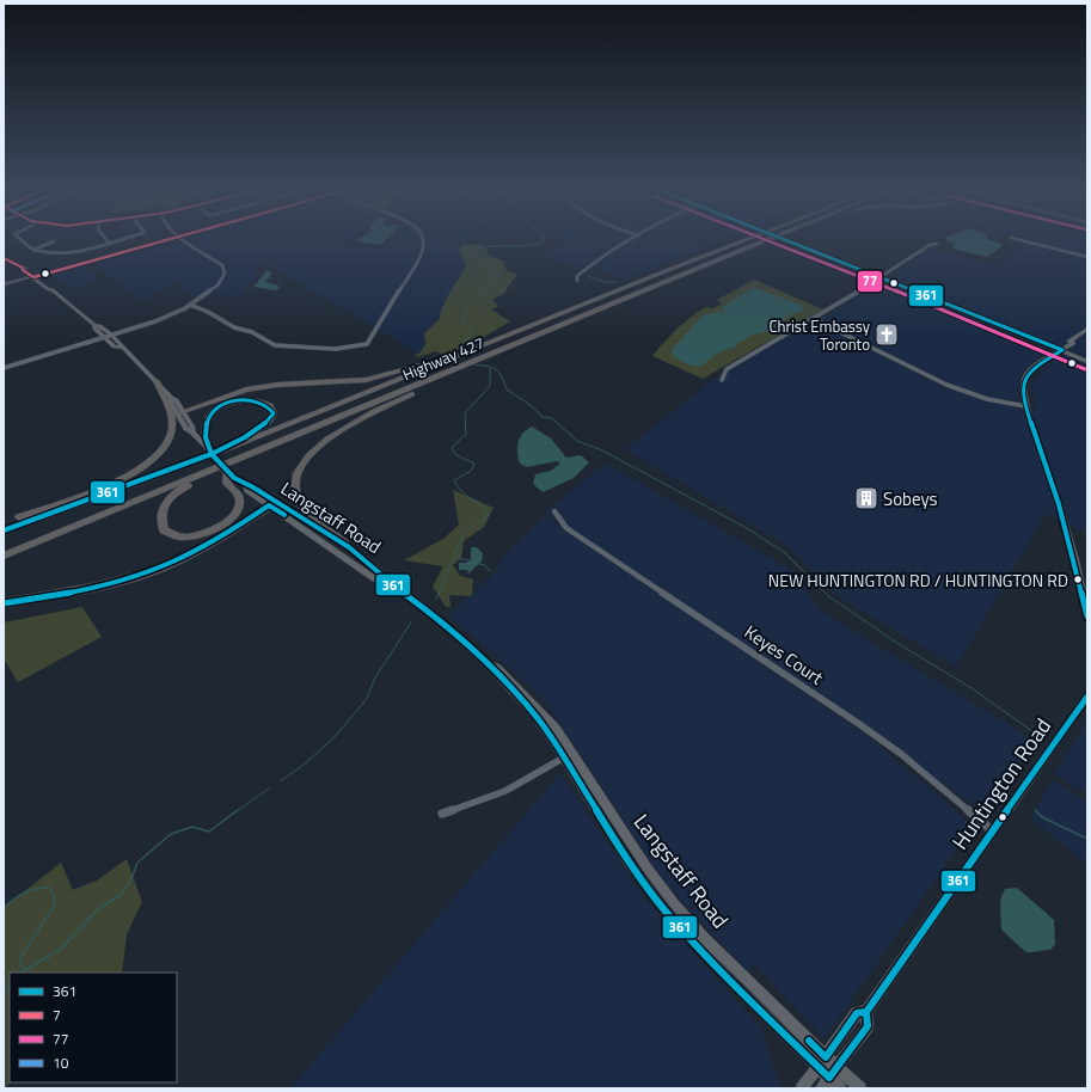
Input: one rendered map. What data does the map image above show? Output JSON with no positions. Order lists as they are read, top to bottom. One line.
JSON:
{"streets":{"highway":["Highway 427"],"street":["Langstaff Road","Keyes Court","Huntington Road"]},"crossings":[["Highway 427","Langstaff Road"],["Langstaff Road","Huntington Road"],["Keyes Court","Huntington Road"]],"places":{"church":["Christ Embassy Toronto"],"building":["Sobeys"],"other":["NEW HUNTINGTON RD / HUNTINGTON RD"]},"lines":["transit line 361","transit line 7","transit line 77"],"legend":["361","7","77","10"]}
